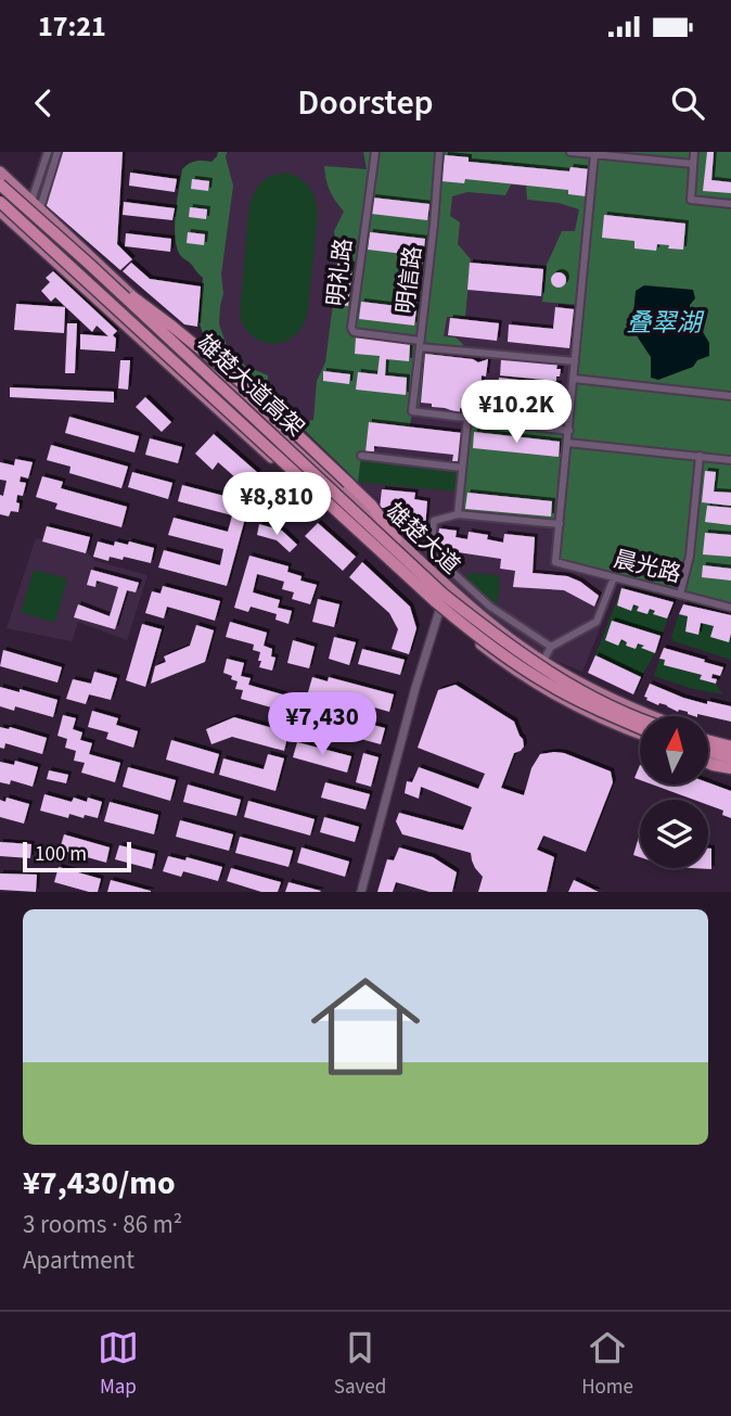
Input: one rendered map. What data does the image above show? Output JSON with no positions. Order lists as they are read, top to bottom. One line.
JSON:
{"streets":{"highway":["雄楚大道高架"],"main road":["雄楚大道"],"street":["明礼路","明信路","晨光路"]},"crossings":[["明礼路","明信路"]],"water":["叠翠湖"],"scale_bar":"100 m","north":"top","page":{"status":"17:21","header":"Doorstep","price":["¥10.2K","¥8,810","¥7,430"],"scale":"100 m","list":[{"name":"¥7,430/mo","note":"3 rooms · 86 m² · Apartment"}],"tabs":["Map","Saved","Home"]}}
